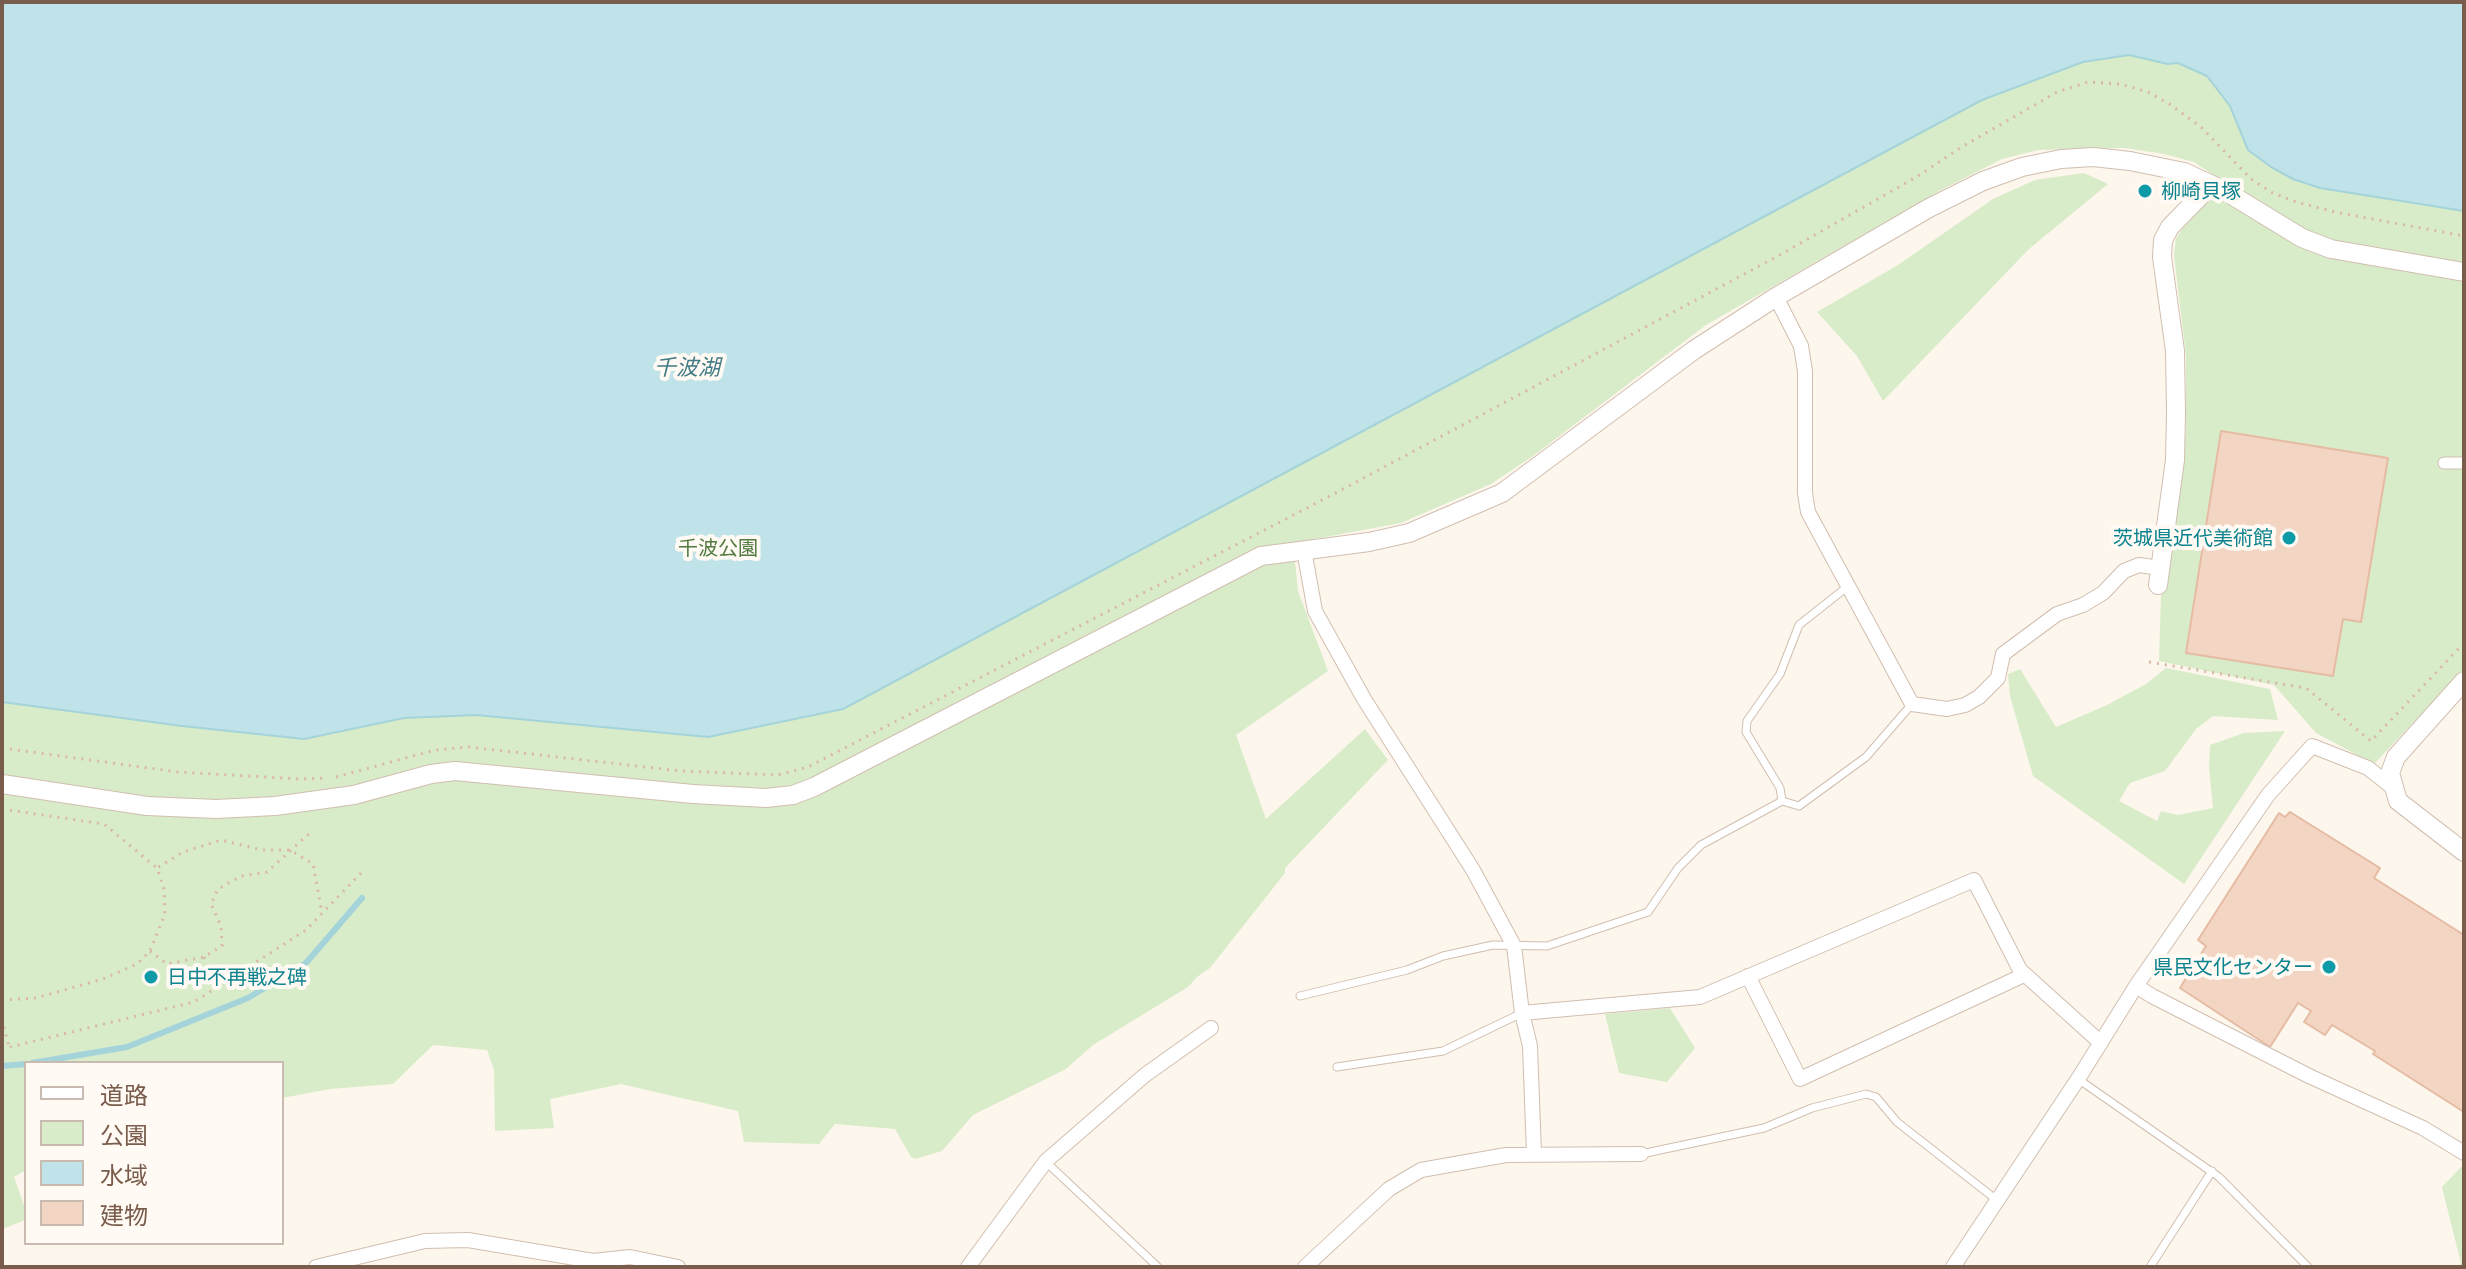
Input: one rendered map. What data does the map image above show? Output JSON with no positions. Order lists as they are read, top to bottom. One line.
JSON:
{"water":["千波湖"],"parks":["千波公園"],"places":["柳崎貝塚","茨城県近代美術館","県民文化センター","日中不再戦之碑"],"legend":["道路","公園","水域","建物"]}
